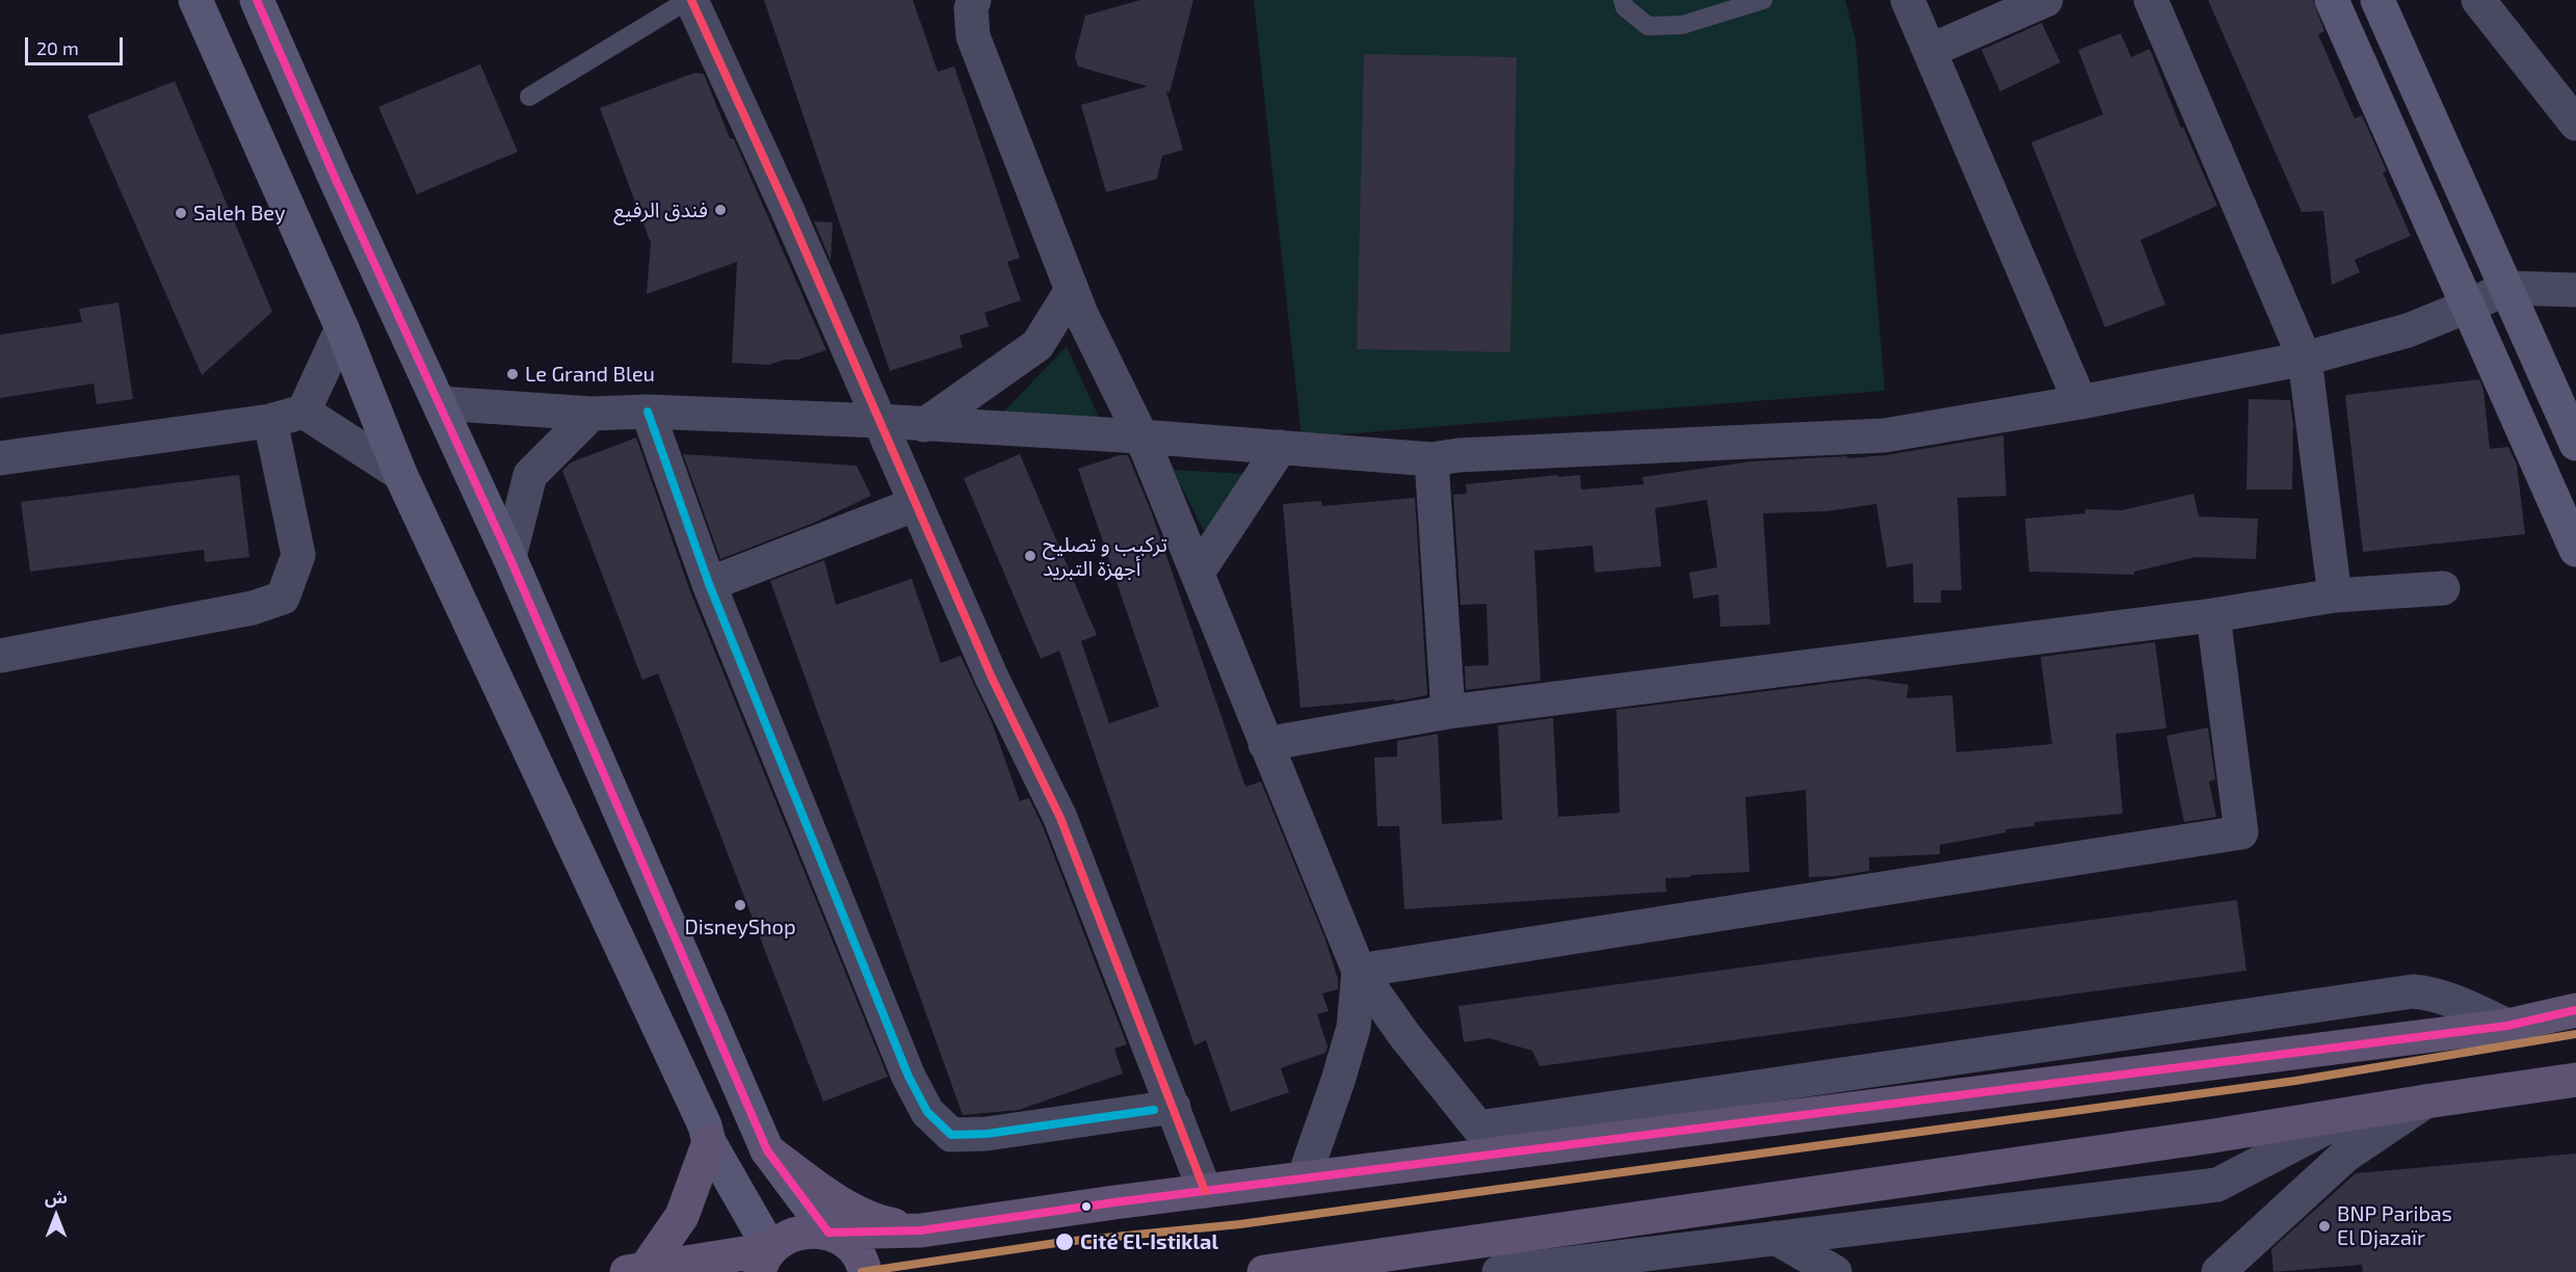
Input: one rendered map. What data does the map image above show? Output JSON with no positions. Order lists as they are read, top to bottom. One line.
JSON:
{"places":["فندق الرفيع","Saleh Bey","Le Grand Bleu","تركيب و تصليح أجهزة التبريد","DisneyShop","BNP Paribas El Djazaïr","Cité El-Istiklal"],"scale_bar":"20 m","north":"top"}
